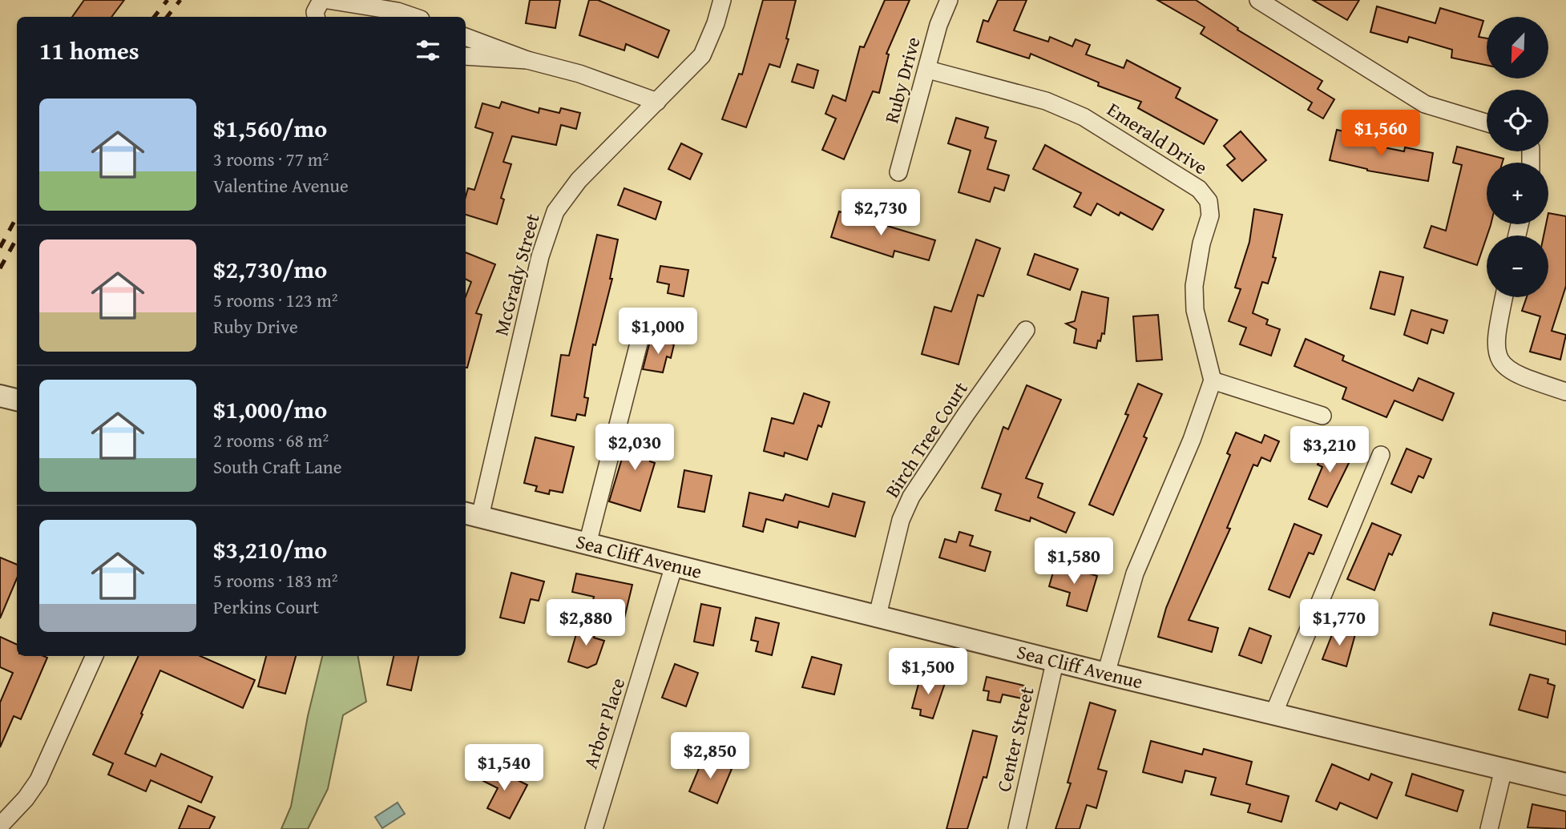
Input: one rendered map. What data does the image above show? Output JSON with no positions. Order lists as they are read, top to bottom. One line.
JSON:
{"streets":{"street":["Ruby Drive","Emerald Drive","McGrady Street","Birch Tree Court","Sea Cliff Avenue","Arbor Place","Center Street"]},"crossings":[["Ruby Drive","Emerald Drive"],["McGrady Street","Sea Cliff Avenue"],["Birch Tree Court","Sea Cliff Avenue"],["Sea Cliff Avenue","Arbor Place"],["Sea Cliff Avenue","Center Street"]],"north":"bottom left","page":{"map_buttons":["+","−"],"heading":"11 homes","list":[{"name":"$1,560/mo","note":"3 rooms · 77 m² · Valentine Avenue"},{"name":"$2,730/mo","note":"5 rooms · 123 m² · Ruby Drive"},{"name":"$1,000/mo","note":"2 rooms · 68 m² · South Craft Lane"},{"name":"$3,210/mo","note":"5 rooms · 183 m² · Perkins Court"}],"price":["$1,560","$2,730","$1,000","$2,030","$3,210","$1,580","$2,880","$1,770","$1,500","$2,850","$1,540"]}}
